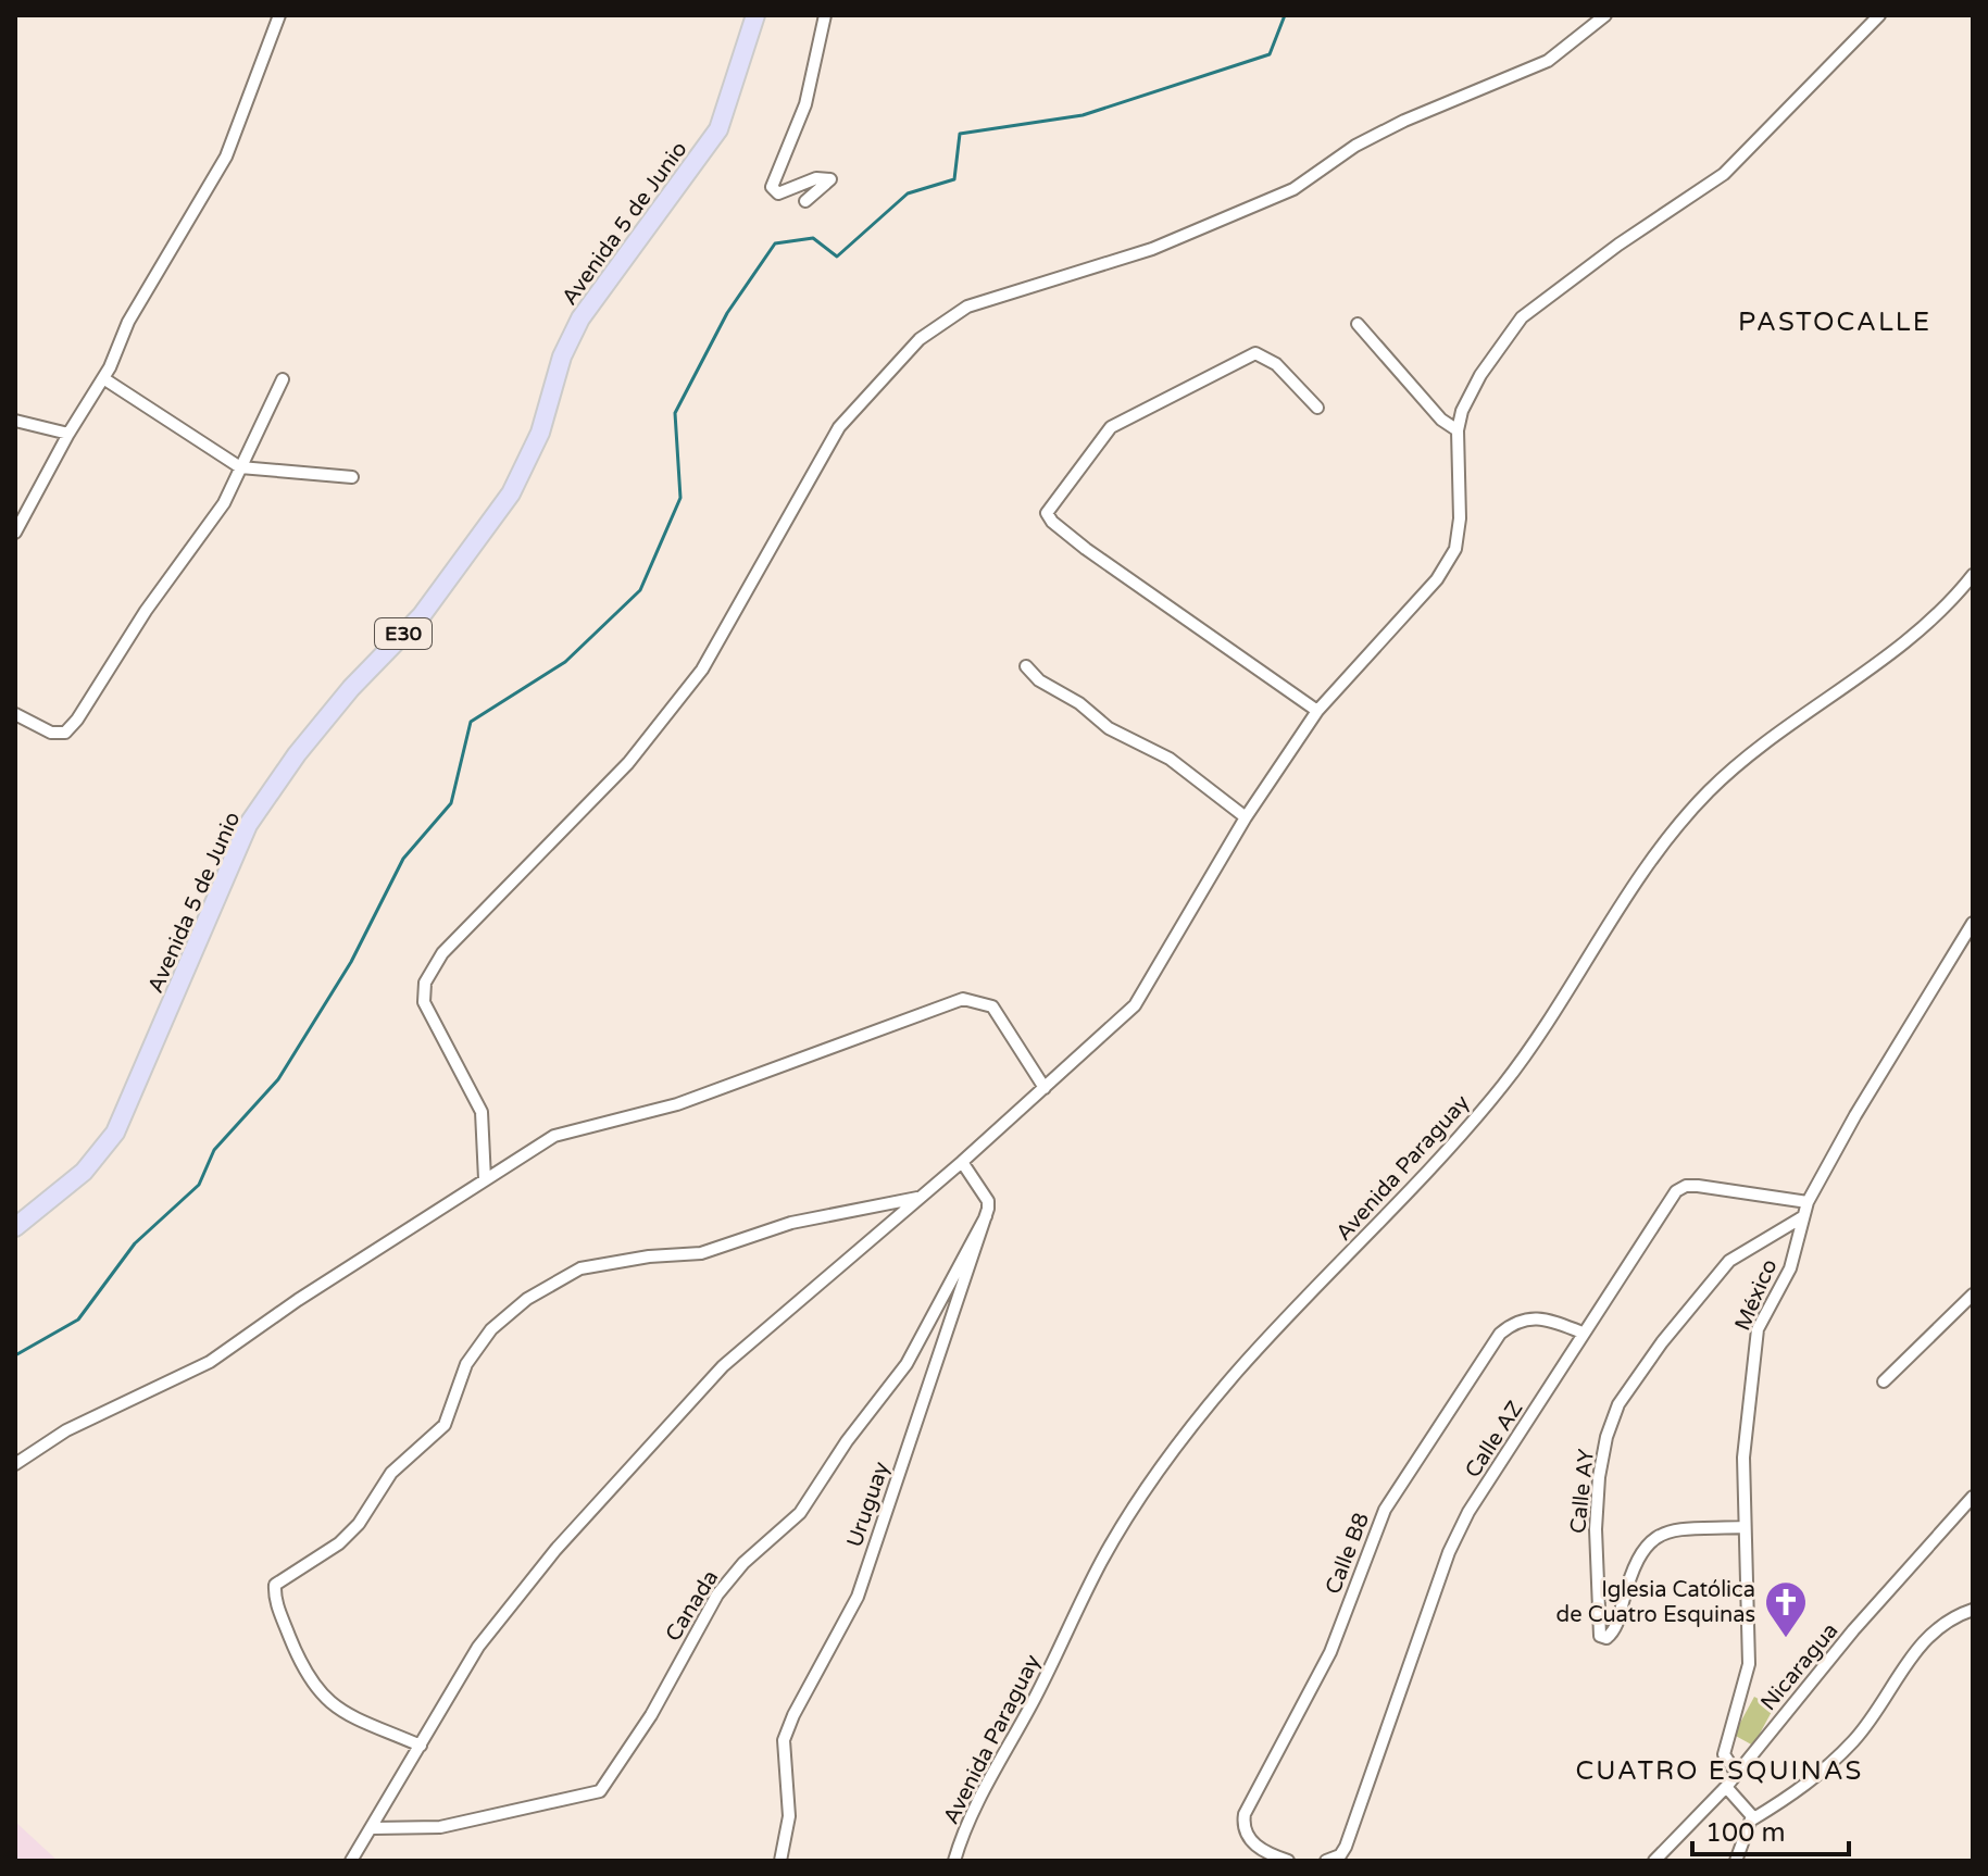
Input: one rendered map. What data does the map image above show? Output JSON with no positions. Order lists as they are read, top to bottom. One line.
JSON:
{"streets":{"main road":["Avenida 5 de Junio","E30"],"street":["Avenida Paraguay","México","Calle AZ","Calle AY","Uruguay","Calle B8","Canada","Nicaragua"]},"crossings":[["México","Calle AZ"],["México","Calle AY"],["México","Nicaragua"],["Calle AZ","Calle B8"],["Uruguay","Canada"]],"districts":["PASTOCALLE","CUATRO ESQUINAS"],"places":{"church":["Iglesia Católica de Cuatro Esquinas"]},"scale_bar":"100 m"}
